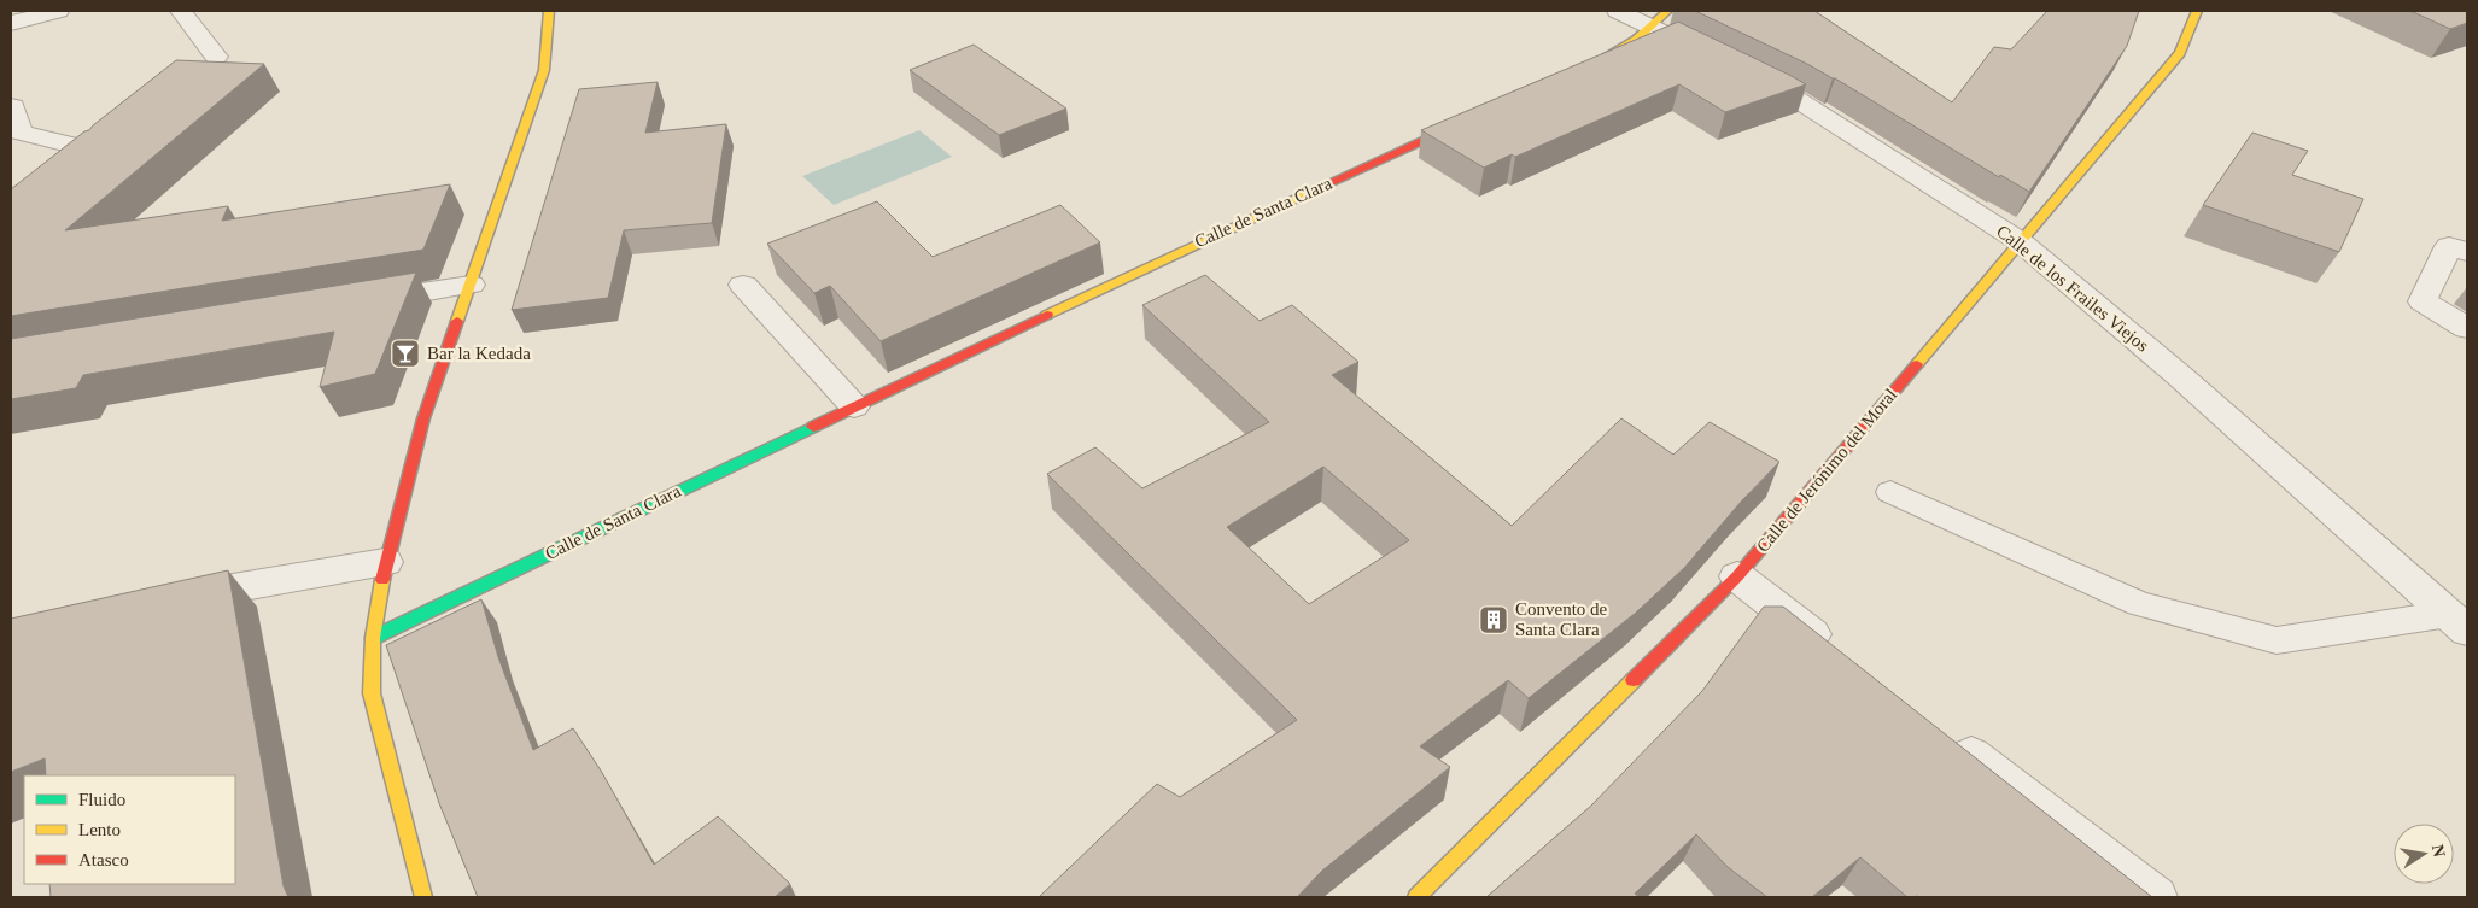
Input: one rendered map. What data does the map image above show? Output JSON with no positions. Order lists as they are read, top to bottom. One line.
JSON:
{"streets":{"street":["Calle de Santa Clara","Calle de los Frailes Viejos","Calle de Jerónimo del Moral"]},"crossings":[["Calle de los Frailes Viejos","Calle de Jerónimo del Moral"]],"places":{"bar":["Bar la Kedada"],"building":["Convento de Santa Clara"]},"legend":["Fluido","Lento","Atasco"],"north":"right"}
